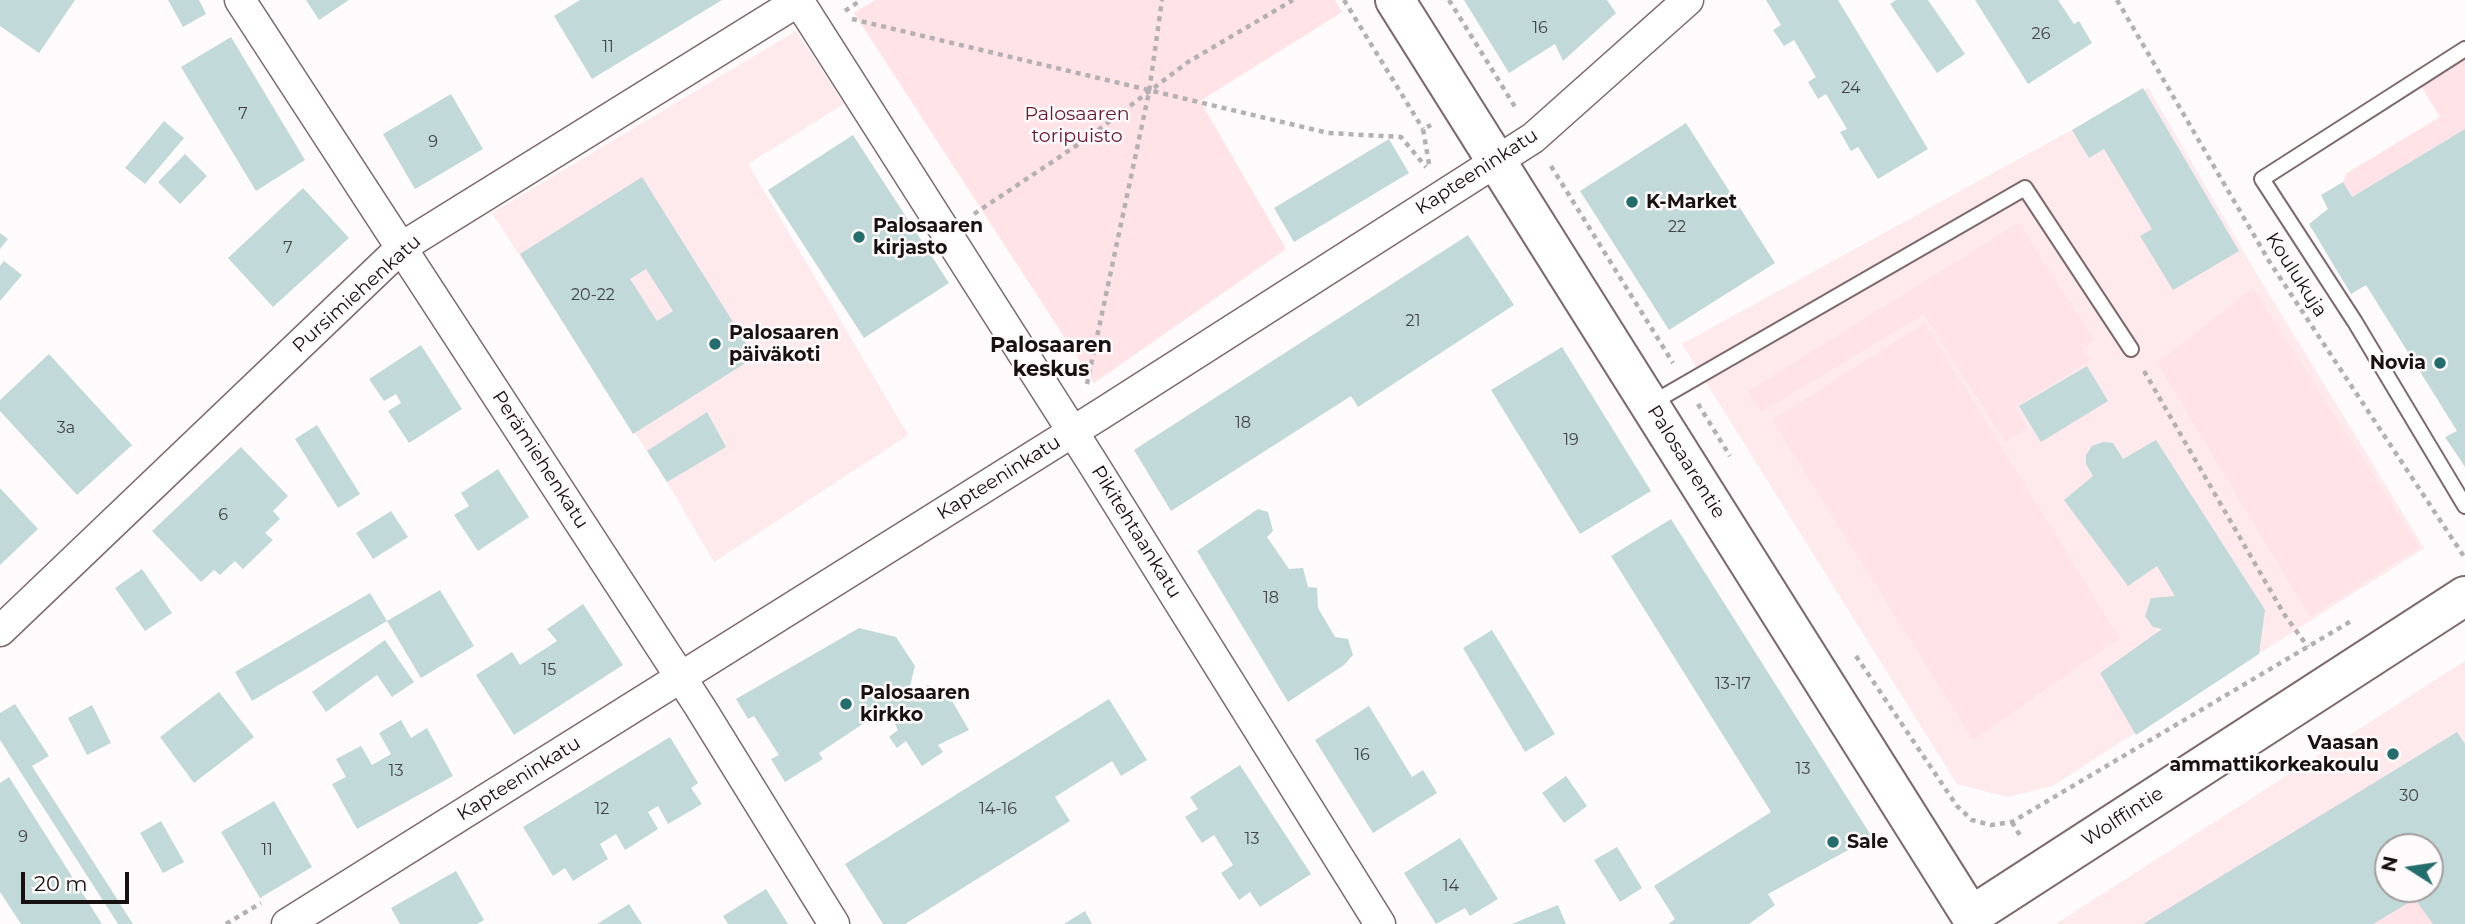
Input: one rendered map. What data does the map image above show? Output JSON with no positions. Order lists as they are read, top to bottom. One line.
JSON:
{"streets":{"main road":["Palosaarentie","Wolffintie"],"street":["Kapteeninkatu","Pursimiehenkatu","Perämiehenkatu","Pikitehtaankatu"],"path":["Koulukuja"]},"crossings":[["Kapteeninkatu","Perämiehenkatu"],["Kapteeninkatu","Palosaarentie"],["Kapteeninkatu","Pikitehtaankatu"],["Pursimiehenkatu","Perämiehenkatu"],["Pursimiehenkatu","Pikitehtaankatu"],["Palosaarentie","Wolffintie"]],"districts":["Palosaaren keskus"],"parks":["Palosaaren toripuisto"],"places":["K-Market","Palosaaren kirjasto","Palosaaren päiväkoti","Novia","Palosaaren kirkko","Vaasan ammattikorkeakoulu","Sale"],"house_numbers":["16","26","11","24","7","9","22","7","20-22","21","18","3a","19","6","18","15","13-17","16","13","13","30","12","14-16","9","13","11","14"],"scale_bar":"20 m","north":"left"}
